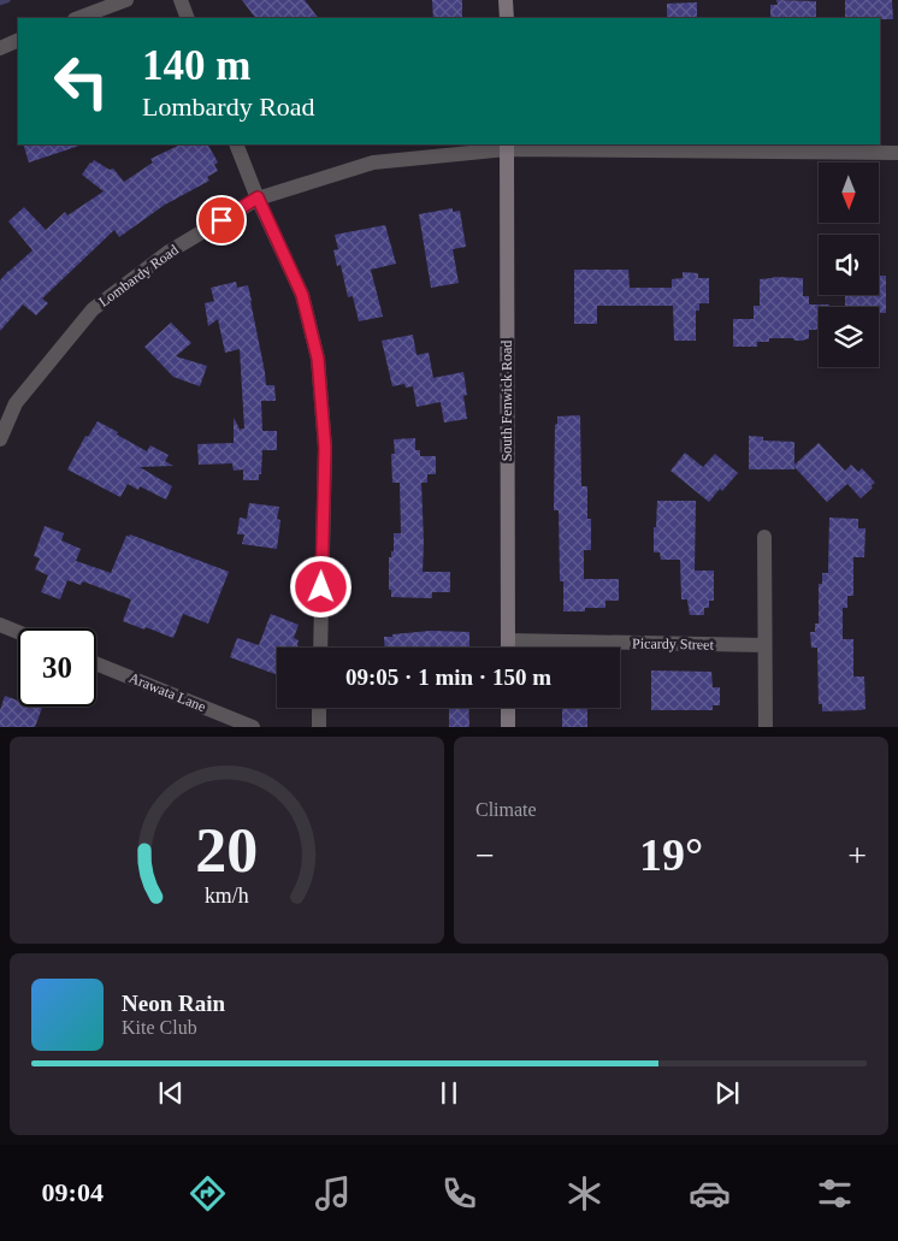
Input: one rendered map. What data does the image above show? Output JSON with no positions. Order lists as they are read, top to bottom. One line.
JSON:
{"streets":{"street":["Lombardy Road","South Fenwick Road","Picardy Street","Arawata Lane"]},"crossings":[["Lombardy Road","South Fenwick Road"],["South Fenwick Road","Picardy Street"]],"north":"bottom","page":{"turn":["140 m","Lombardy Road"],"limit":"30","trip":"09:05 · 1 min · 150 m","tile":"Climate","heat":["−","19°","+"],"song":["Neon Rain","Kite Club"],"tabs":"09:04","gauge":["20","km/h"]}}
